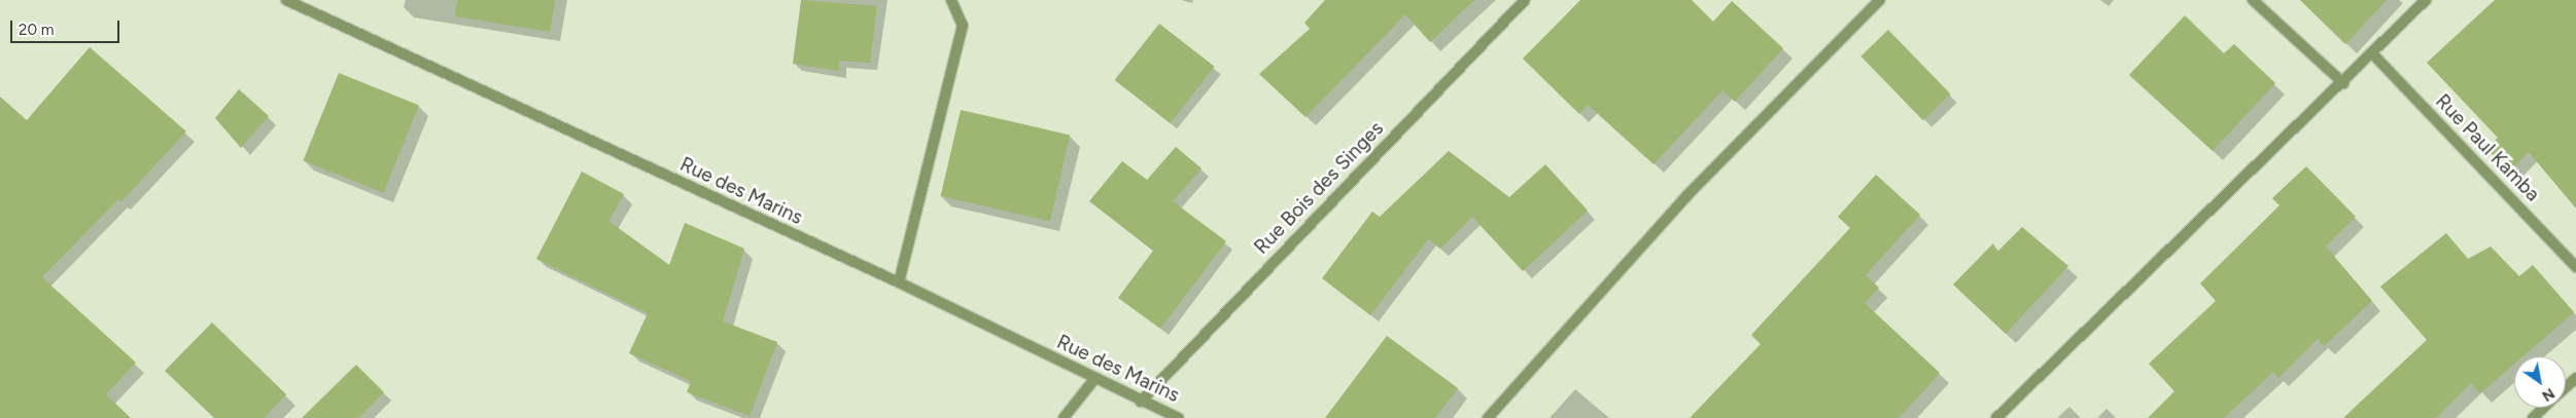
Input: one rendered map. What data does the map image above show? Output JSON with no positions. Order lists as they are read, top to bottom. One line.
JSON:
{"streets":{"street":["Rue Paul Kamba","Rue Bois des Singes","Rue des Marins"]},"crossings":[["Rue Bois des Singes","Rue des Marins"]],"scale_bar":"20 m","north":"bottom right"}
